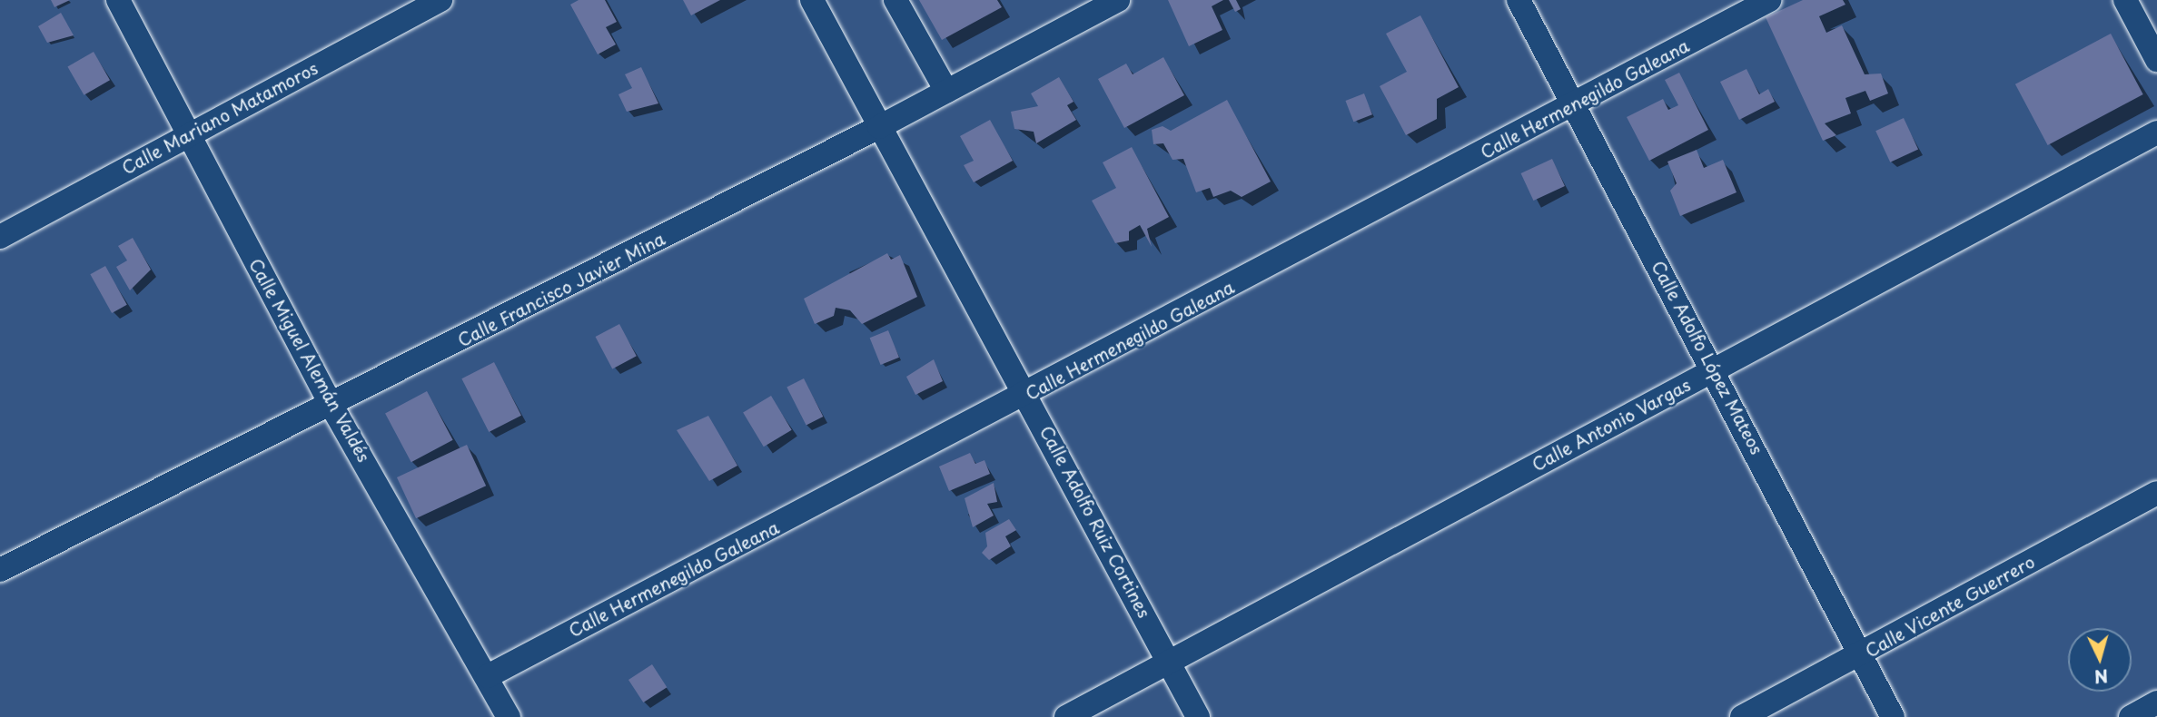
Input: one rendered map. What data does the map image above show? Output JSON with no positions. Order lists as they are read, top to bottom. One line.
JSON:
{"streets":{"street":["Calle Hermenegildo Galeana","Calle Mariano Matamoros","Calle Francisco Javier Mina","Calle Adolfo López Mateos","Calle Miguel Alemán Valdés","Calle Antonio Vargas","Calle Adolfo Ruiz Cortines","Calle Vicente Guerrero"]},"crossings":[["Calle Hermenegildo Galeana","Calle Adolfo López Mateos"],["Calle Hermenegildo Galeana","Calle Miguel Alemán Valdés"],["Calle Hermenegildo Galeana","Calle Adolfo Ruiz Cortines"],["Calle Mariano Matamoros","Calle Miguel Alemán Valdés"],["Calle Francisco Javier Mina","Calle Miguel Alemán Valdés"],["Calle Francisco Javier Mina","Calle Adolfo Ruiz Cortines"],["Calle Adolfo López Mateos","Calle Antonio Vargas"],["Calle Adolfo López Mateos","Calle Vicente Guerrero"],["Calle Antonio Vargas","Calle Adolfo Ruiz Cortines"]],"north":"bottom"}
